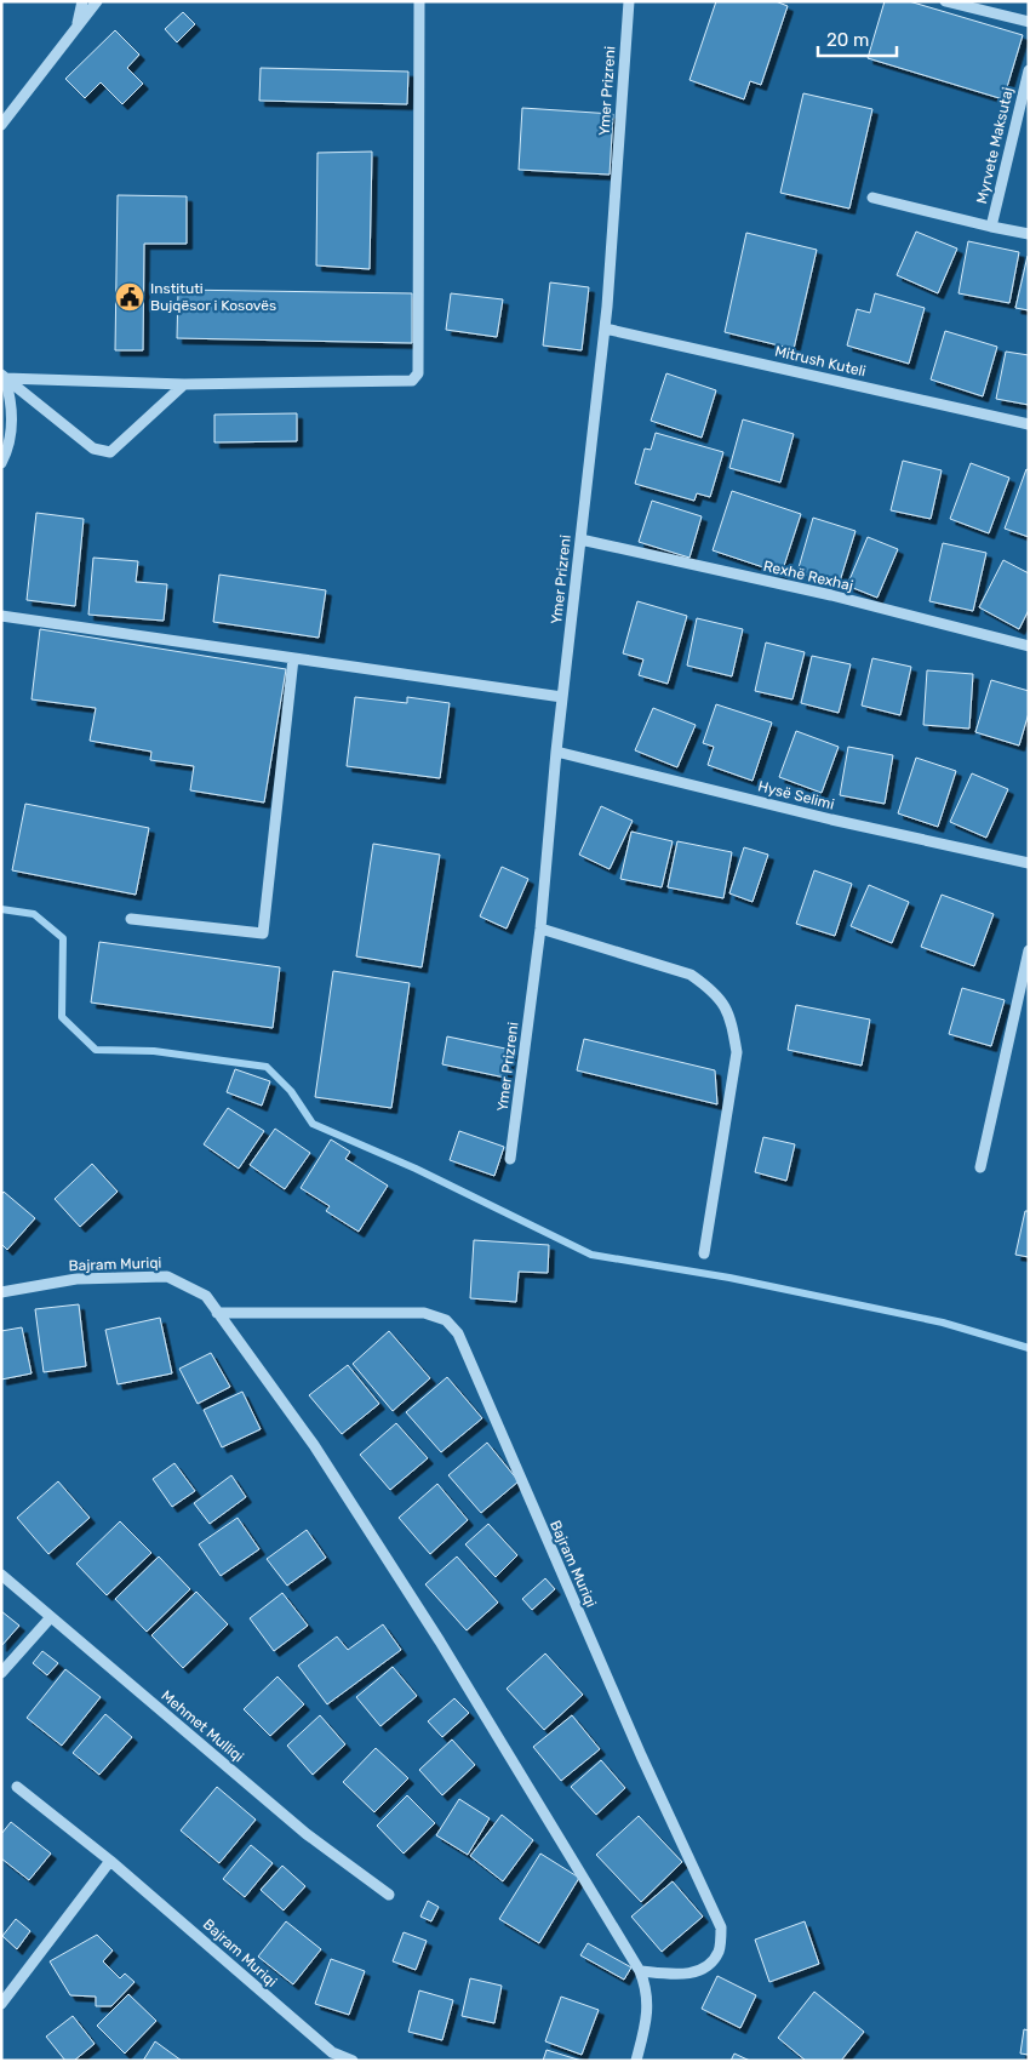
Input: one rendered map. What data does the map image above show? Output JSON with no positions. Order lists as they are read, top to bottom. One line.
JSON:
{"streets":{"street":["Ymer Prizreni","Myrvete Maksutaj","Mitrush Kuteli","Rexhë Rexhaj","Hysë Selimi","Bajram Muriqi","Mehmet Mulliqi"]},"crossings":[["Ymer Prizreni","Mitrush Kuteli"],["Ymer Prizreni","Rexhë Rexhaj"],["Ymer Prizreni","Hysë Selimi"]],"places":{"public building":["Instituti Bujqësor i Kosovës"]},"scale_bar":"20 m"}
